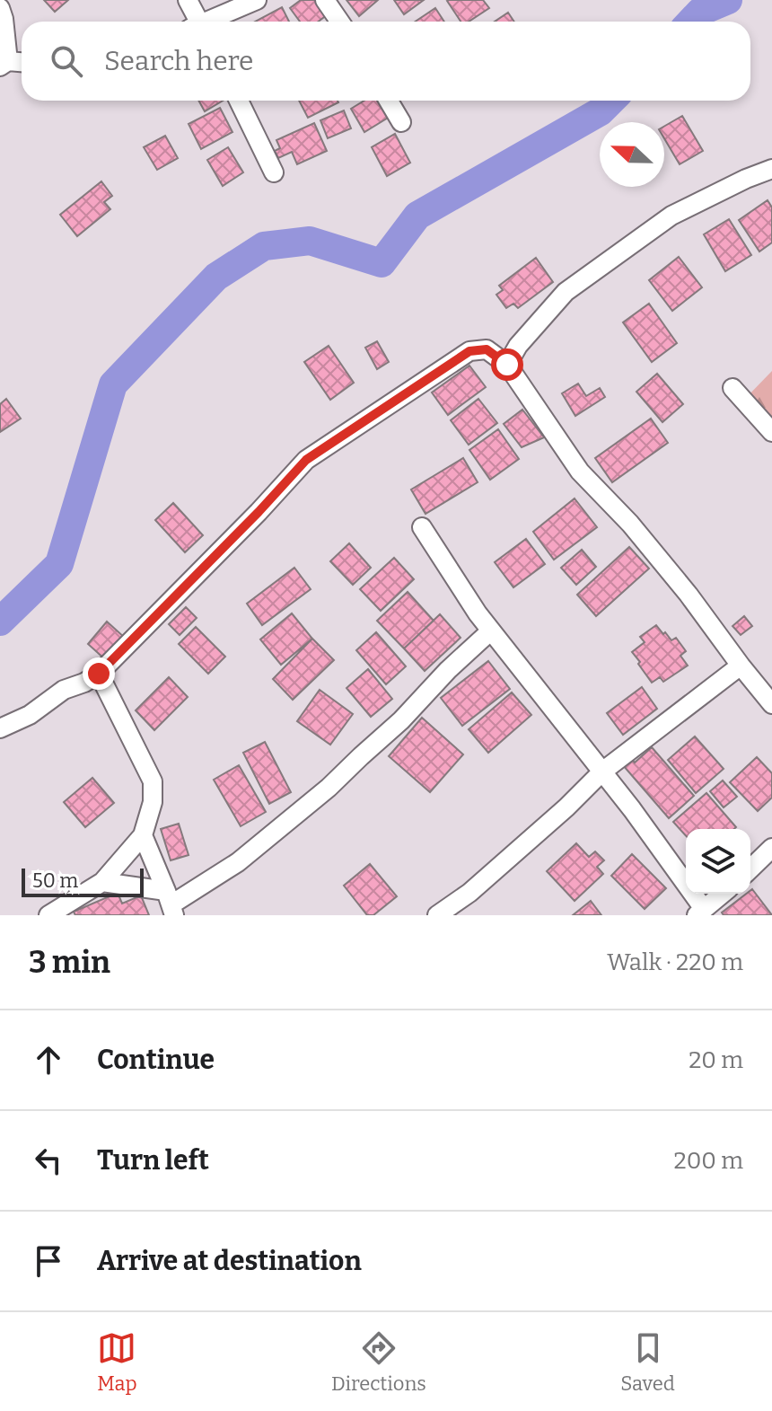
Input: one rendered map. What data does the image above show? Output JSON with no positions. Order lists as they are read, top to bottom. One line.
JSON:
{"scale_bar":"50 m","north":"left","page":{"search":"Search here","scale":"50 m","heading":["3 min","Walk · 220 m"],"list":[["Continue","20 m"],["Turn left","200 m"],"Arrive at destination"],"nav":["Map","Directions","Saved"]}}
